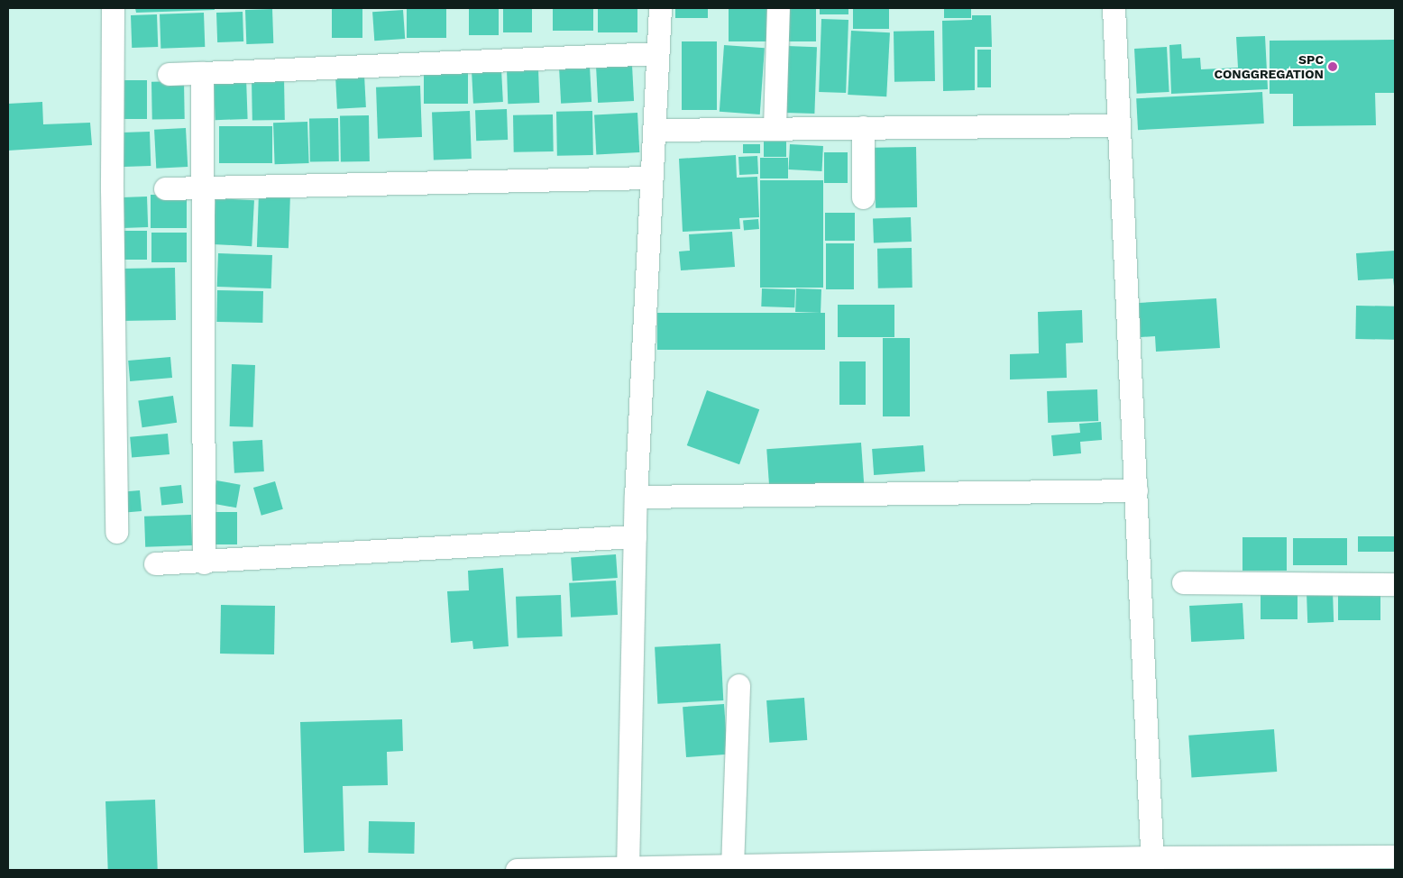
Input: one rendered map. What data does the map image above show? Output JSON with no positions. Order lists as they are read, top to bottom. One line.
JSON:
{"places":["SPC CONGGREGATION"]}
